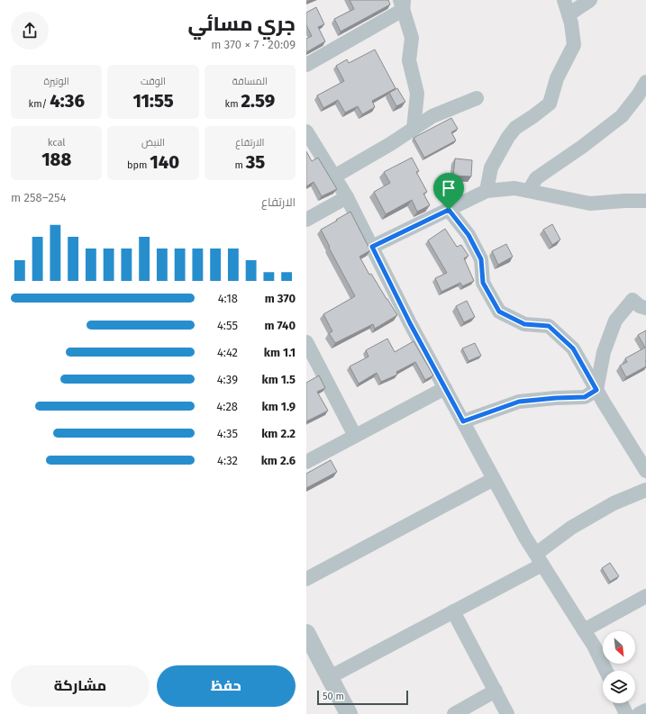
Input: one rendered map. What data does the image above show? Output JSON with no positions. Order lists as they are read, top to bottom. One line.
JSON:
{"scale_bar":"50 m","north":"bottom right","page":{"heading":["جري مسائي","20:09 · 7 × 370 m"],"stats":[["المسافة","2.59 km"],["الوقت","11:55"],["الوتيرة","4:36 /km"],["الارتفاع","35 m"],["النبض","140 bpm"],["kcal","188"]],"chart":["الارتفاع","254–258 m"],"list":[{"name":"370 m","note":"4:18"},{"name":"740 m","note":"4:55"},{"name":"1.1 km","note":"4:42"},{"name":"1.5 km","note":"4:39"},{"name":"1.9 km","note":"4:28"},{"name":"2.2 km","note":"4:35"},{"name":"2.6 km","note":"4:32"}],"buttons":["حفظ","مشاركة"],"scale":"50 m"}}
